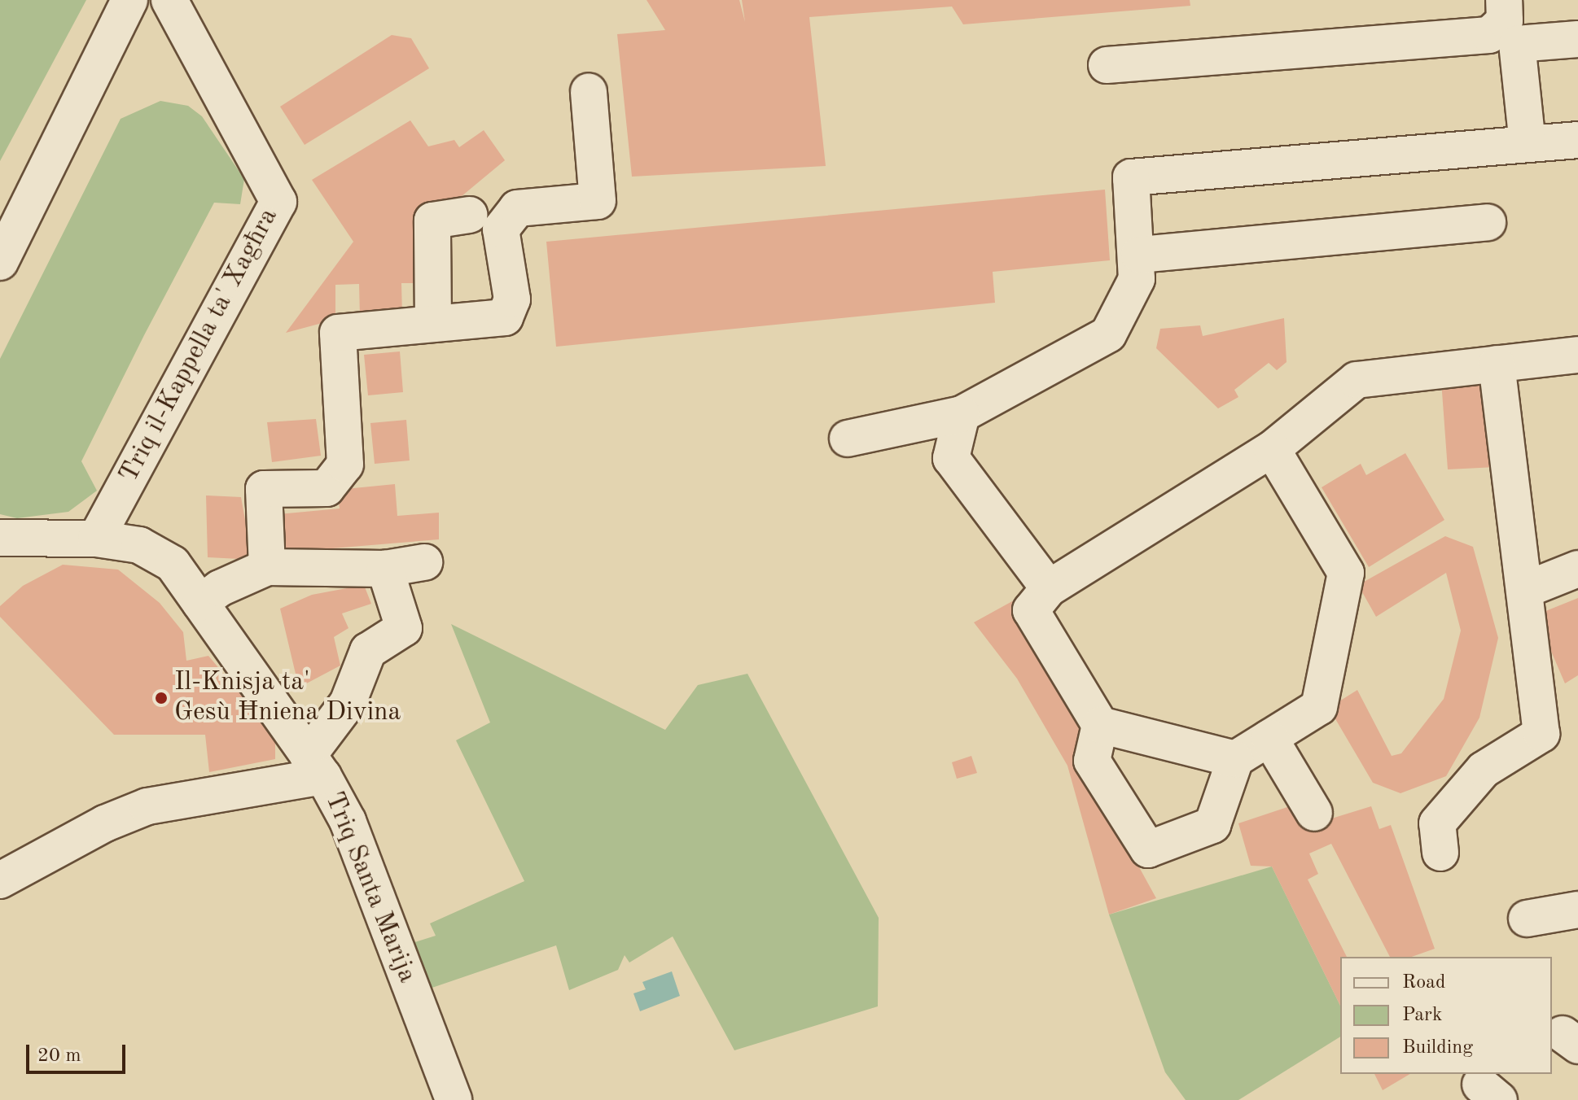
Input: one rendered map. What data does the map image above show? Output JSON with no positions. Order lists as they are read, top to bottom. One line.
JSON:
{"streets":{"street":["Triq il-Kappella ta' Xagħra","Triq Santa Marija"]},"crossings":[["Triq il-Kappella ta' Xagħra","Triq Santa Marija"]],"places":["Il-Knisja ta' Gesù Ħniena Divina"],"legend":["Road","Park","Building"],"scale_bar":"20 m"}
